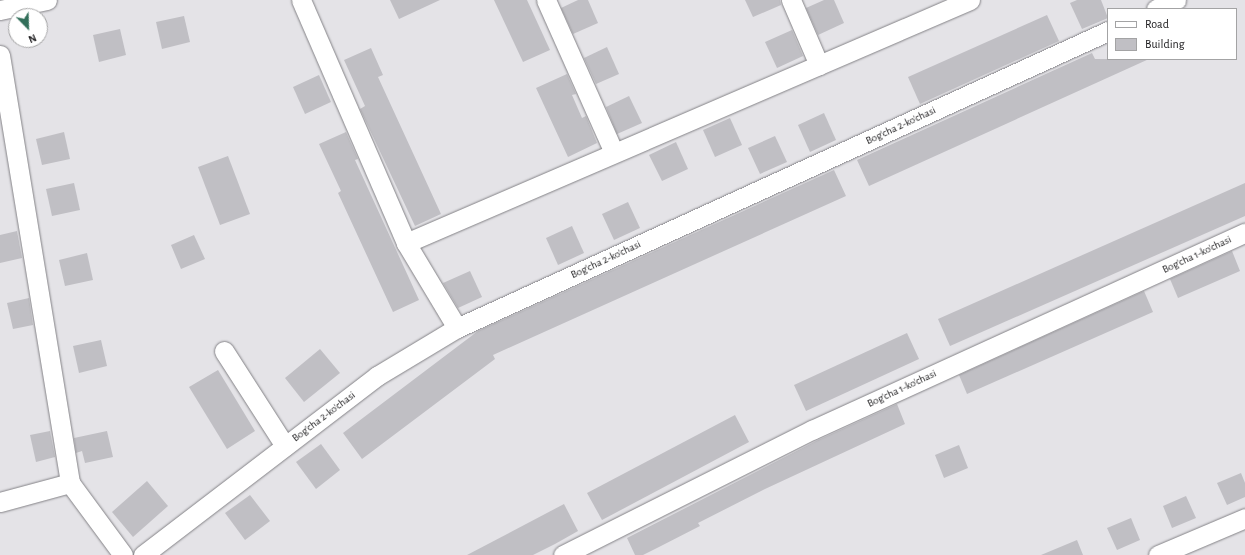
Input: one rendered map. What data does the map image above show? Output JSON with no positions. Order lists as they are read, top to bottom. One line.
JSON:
{"streets":{"street":["Bog'cha 2-ko'chasi","Bog'cha 1-ko'chasi"]},"legend":["Road","Building"],"north":"bottom right"}
